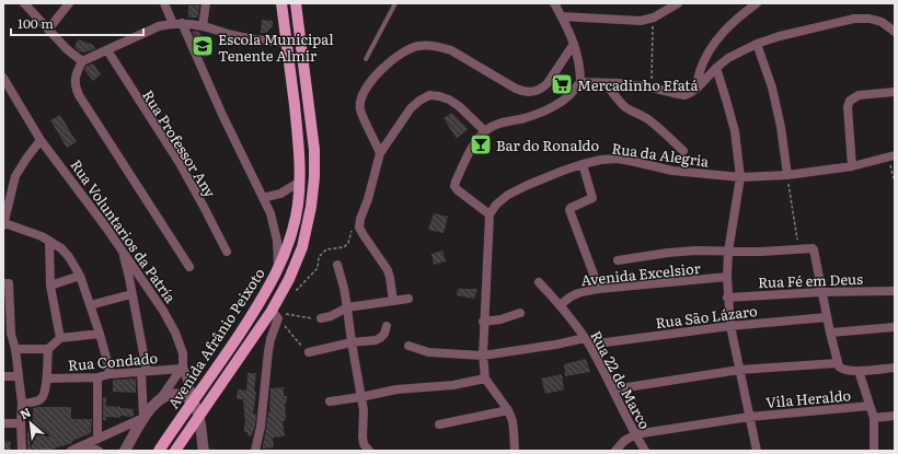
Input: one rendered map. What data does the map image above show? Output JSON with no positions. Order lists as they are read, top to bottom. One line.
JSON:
{"streets":{"main road":["Avenida Afrânio Peixoto"],"street":["Rua Professor Any","Rua da Alegria","Rua Voluntarios da Patría","Avenida Excelsior","Rua Fé em Deus","Rua São Lázaro","Rua Condado","Rua 22 de Marco","Vila Heraldo"]},"crossings":[["Rua Voluntarios da Patría","Rua Condado"],["Avenida Excelsior","Rua 22 de Marco"],["Rua São Lázaro","Rua 22 de Marco"],["Rua 22 de Marco","Vila Heraldo"]],"places":{"school or university":["Escola Municipal Tenente Almir"],"supermarket":["Mercadinho Efatá"],"bar":["Bar do Ronaldo"]},"scale_bar":"100 m","north":"top left"}
